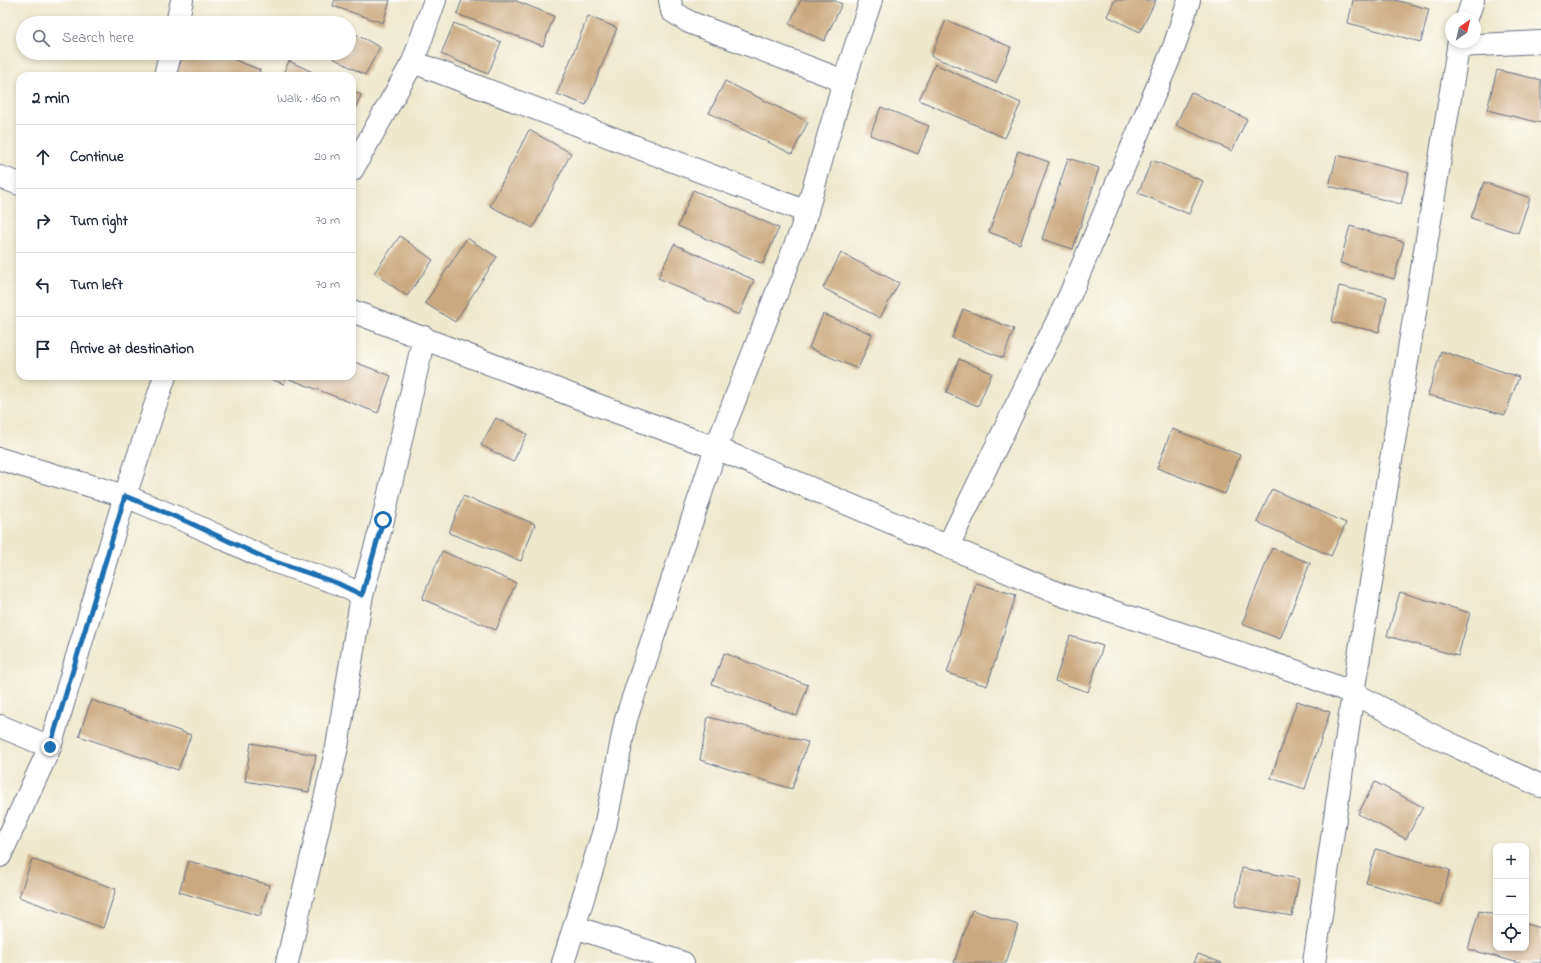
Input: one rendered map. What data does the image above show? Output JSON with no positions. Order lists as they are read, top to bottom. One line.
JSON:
{"north":"top right","page":{"search":"Search here","heading":["2 min","Walk · 160 m"],"list":[["Continue","20 m"],["Turn right","70 m"],["Turn left","70 m"],"Arrive at destination"],"map_buttons":["+","−"]}}
